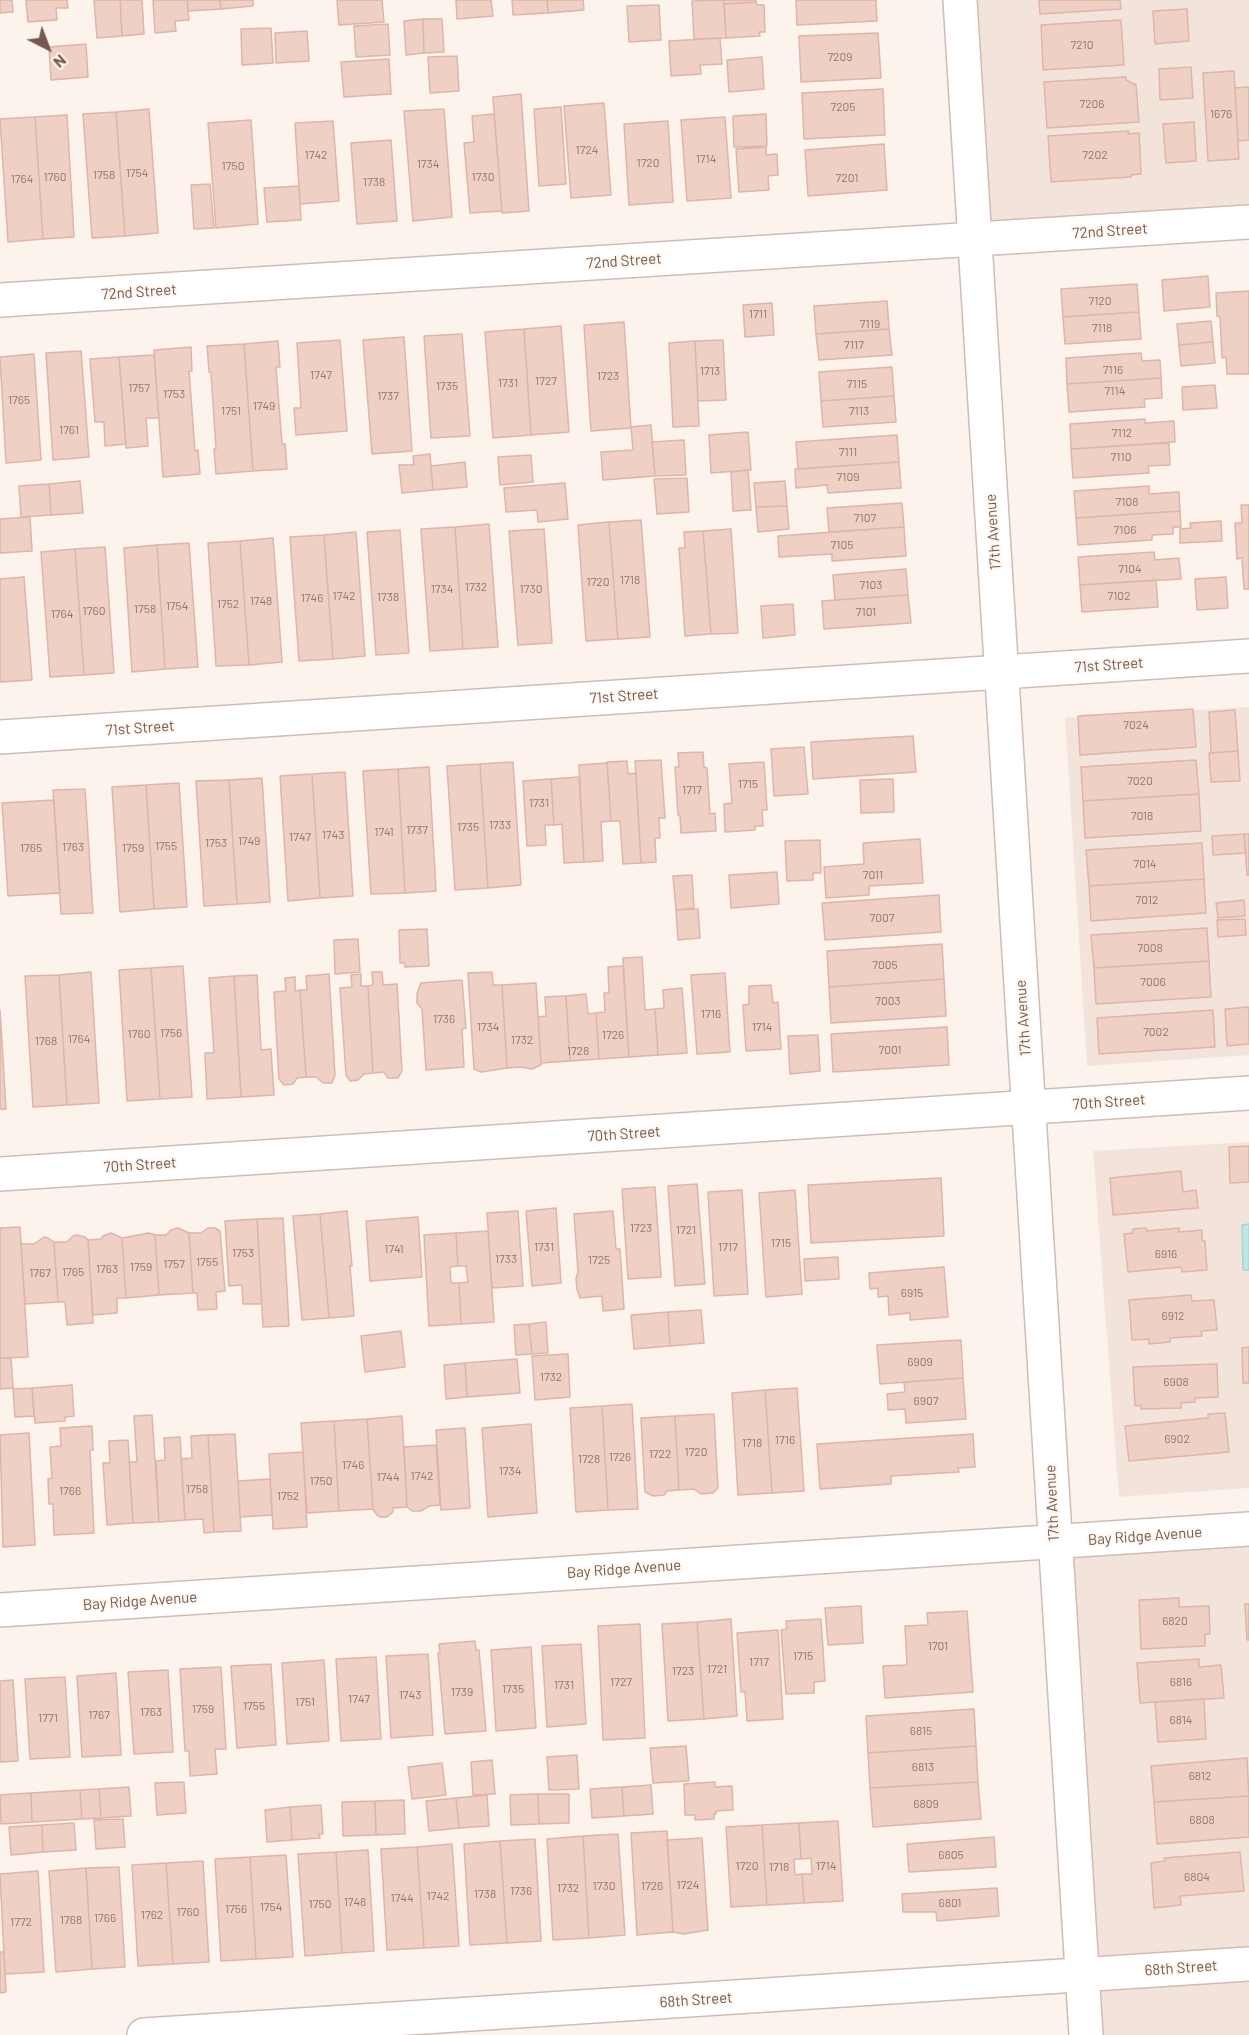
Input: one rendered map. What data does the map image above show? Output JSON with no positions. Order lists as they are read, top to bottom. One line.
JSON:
{"streets":{"street":["72nd Street","17th Avenue","71st Street","70th Street","Bay Ridge Avenue","68th Street"]},"crossings":[["72nd Street","17th Avenue"],["17th Avenue","71st Street"],["17th Avenue","70th Street"],["17th Avenue","Bay Ridge Avenue"],["17th Avenue","68th Street"]],"house_numbers":["7210","7209","7206","7205","1676","1724","1742","7202","1714","1720","1734","1750","1754","1758","1760","1730","7201","1764","1738","7120","1711","7119","7118","7117","7116","1713","1747","1723","1727","1731","7115","1735","1757","7114","1753","1737","1765","1749","1751","7113","1761","7112","7111","7110","7109","7108","7107","7106","7105","7104","1718","1720","7103","1732","1734","1730","1742","7102","1738","1746","1748","1752","1754","1758","1760","7101","1764","7024","7020","1715","1717","1731","7018","1733","1735","1737","1741","1743","1747","1749","1753","1755","1763","1765","1759","7014","7011","7012","7007","7008","7005","7006","7003","1716","1736","1734","1714","7002","1756","1760","1726","1764","1732","1768","7001","1728","1723","1721","1715","1731","1717","1741","1753","6916","1733","1725","1755","1757","1759","1763","1765","1767","6915","6912","6909","1732","6908","6907","6902","1716","1718","1720","1722","1726","1728","1746","1734","1742","1744","1750","1758","1766","1752","6820","1701","1715","1717","1721","1723","1727","6816","1731","1735","1739","1743","1747","1751","1755","1759","1763","1767","1771","6814","6815","6813","6812","6809","6808","6805","1720","1714","1718","6804","1724","1730","1726","1732","1736","1738","1742","1744","1748","6801","1750","1754","1756","1760","1762","1766","1768","1772"],"north":"bottom right"}
